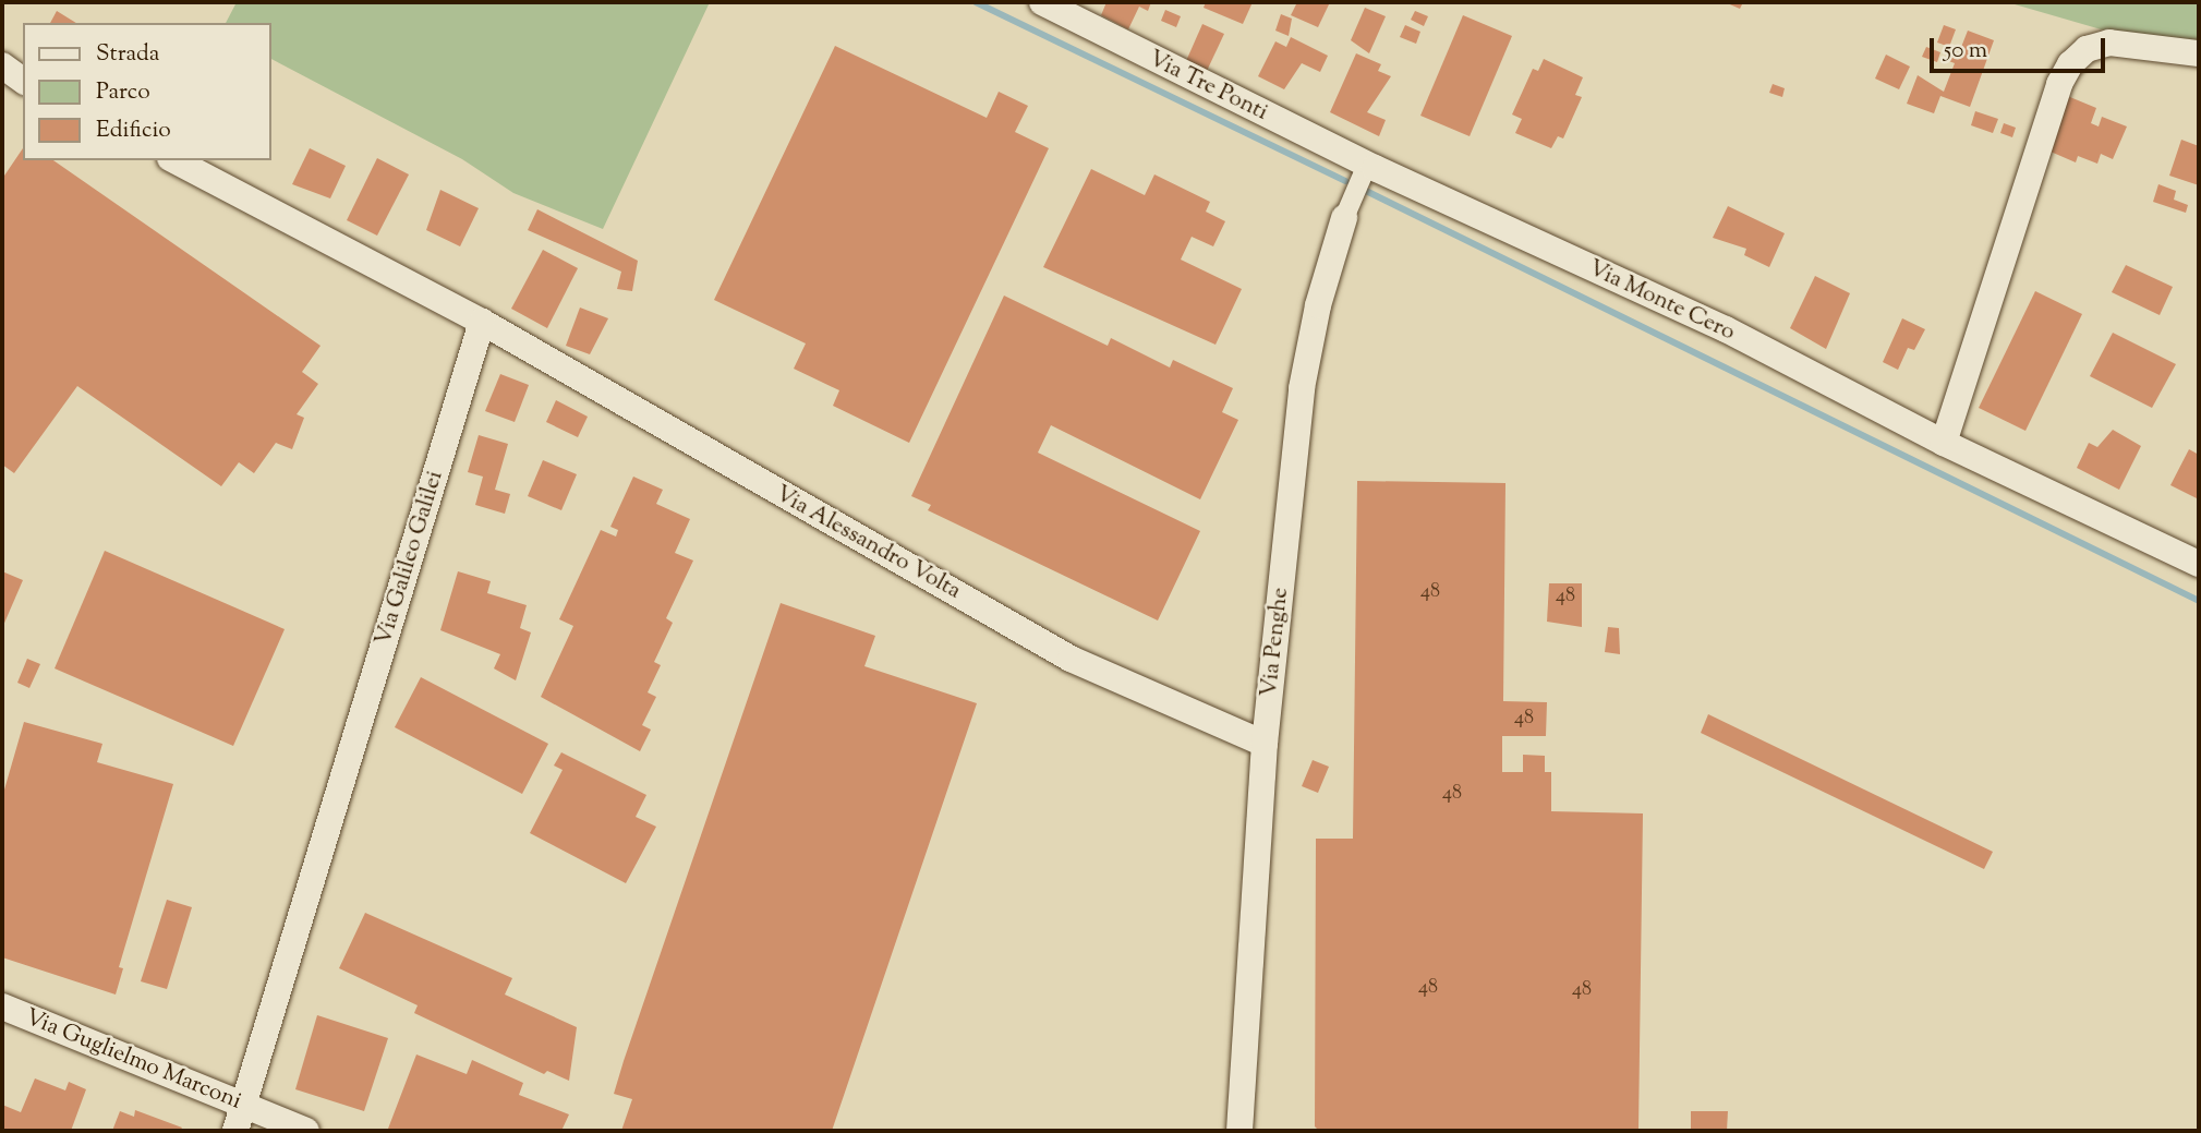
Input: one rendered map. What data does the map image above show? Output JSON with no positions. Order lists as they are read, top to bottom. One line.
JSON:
{"streets":{"street":["Via Tre Ponti","Via Monte Cero","Via Alessandro Volta","Via Galileo Galilei","Via Penghe","Via Guglielmo Marconi"]},"crossings":[["Via Tre Ponti","Via Monte Cero"],["Via Tre Ponti","Via Penghe"],["Via Monte Cero","Via Penghe"],["Via Alessandro Volta","Via Galileo Galilei"],["Via Alessandro Volta","Via Penghe"],["Via Galileo Galilei","Via Guglielmo Marconi"]],"house_numbers":["48","48","48","48","48","48"],"legend":["Strada","Parco","Edificio"],"scale_bar":"50 m"}
